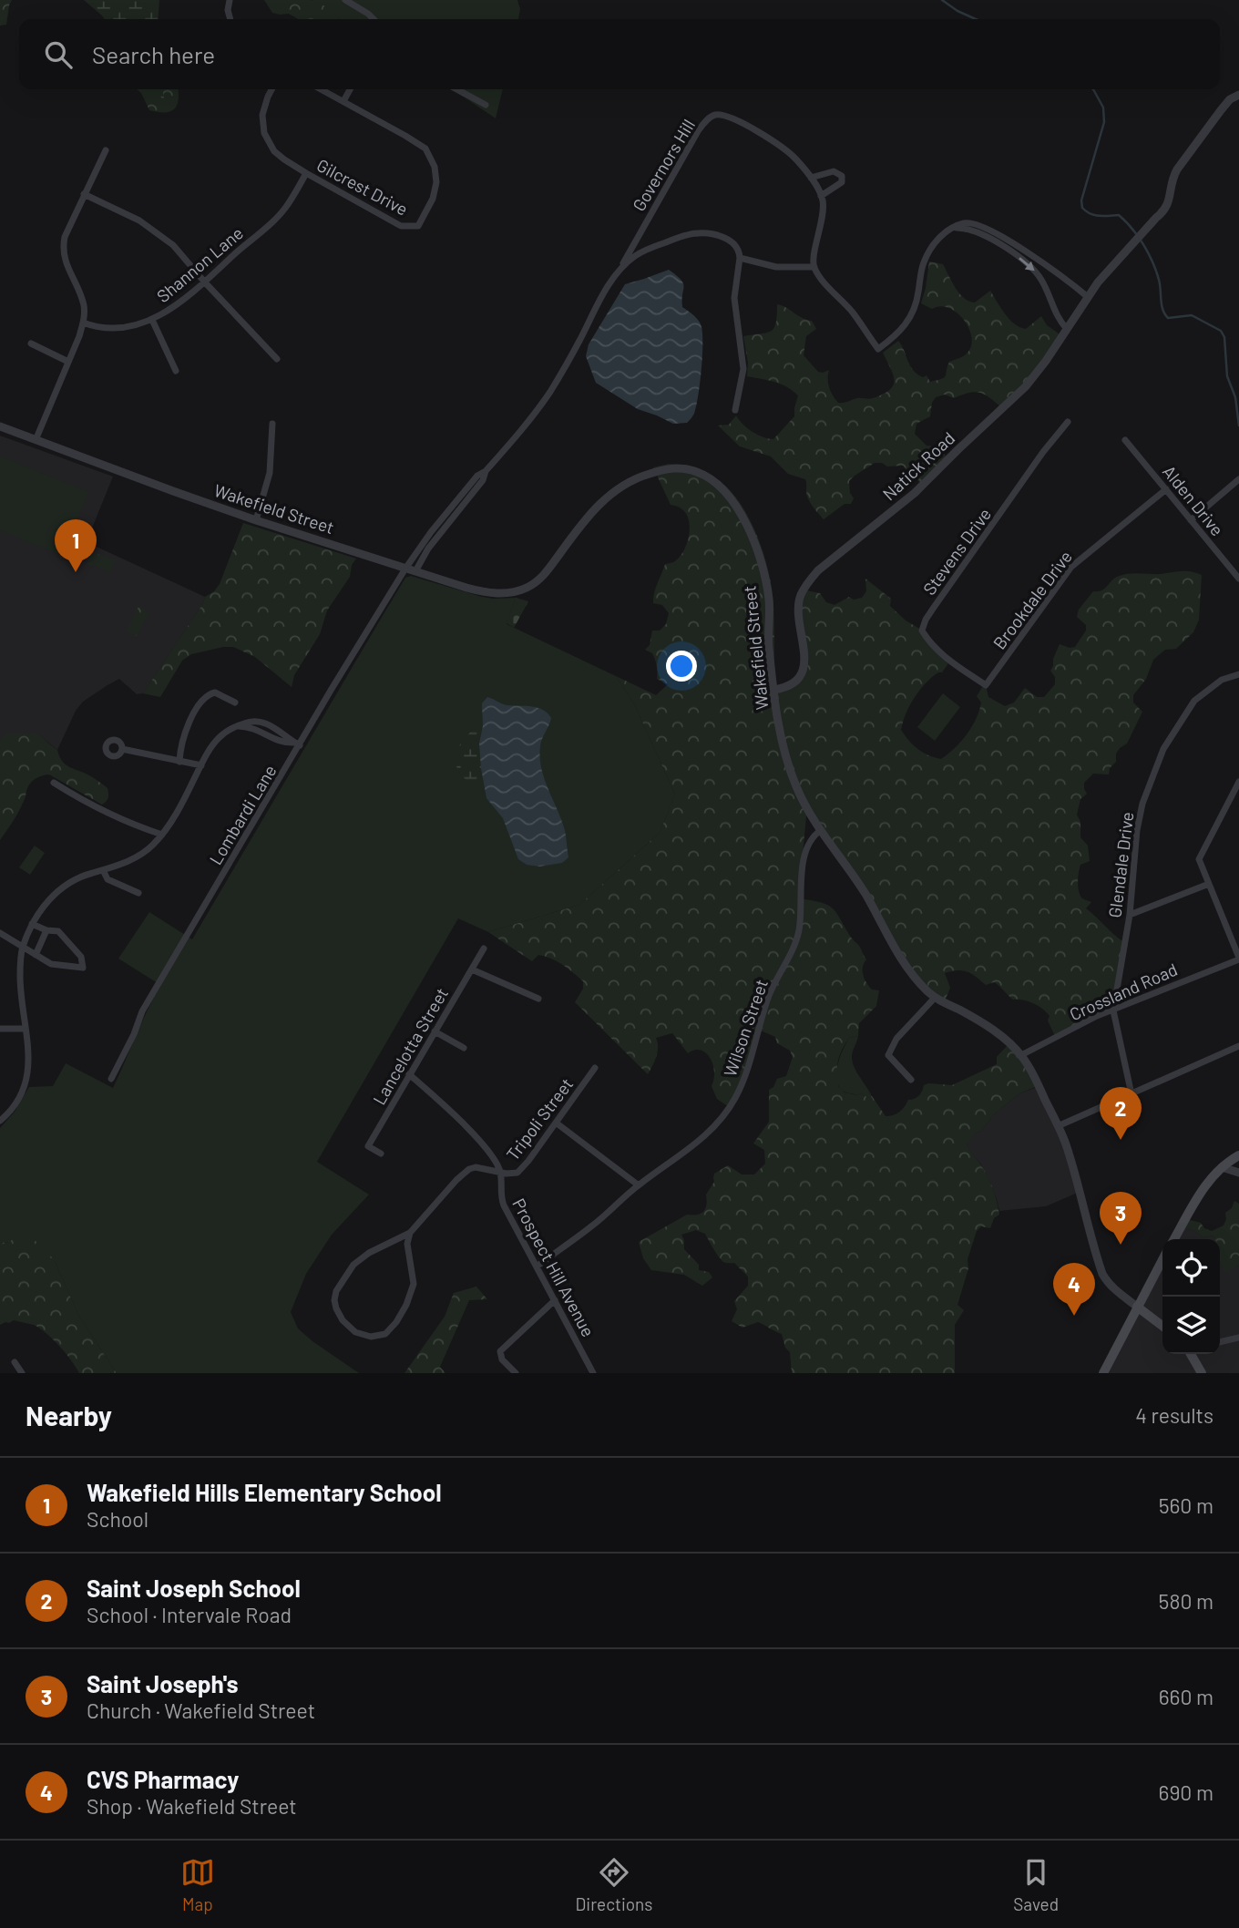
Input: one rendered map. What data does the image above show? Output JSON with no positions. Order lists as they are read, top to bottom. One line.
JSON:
{"streets":{"street":["Governors Hill","Gilcrest Drive","Shannon Lane","Natick Road","Alden Drive","Wakefield Street","Stevens Drive","Brookdale Drive","Lombardi Lane","Glendale Drive","Crossland Road","Wilson Street","Lancelotta Street","Tripoli Street","Prospect Hill Avenue"]},"crossings":[["Governors Hill","Wakefield Street"],["Governors Hill","Lombardi Lane"],["Gilcrest Drive","Shannon Lane"],["Natick Road","Wakefield Street"],["Alden Drive","Brookdale Drive"],["Wakefield Street","Lombardi Lane"],["Wakefield Street","Crossland Road"],["Wakefield Street","Wilson Street"],["Stevens Drive","Brookdale Drive"],["Glendale Drive","Crossland Road"],["Wilson Street","Prospect Hill Avenue"],["Tripoli Street","Prospect Hill Avenue"]],"page":{"search":"Search here","pins":["1","2","3","4"],"heading":["Nearby","4 results"],"list":[{"mark":"1","name":"Wakefield Hills Elementary School","note":"School","value":"560 m"},{"mark":"2","name":"Saint Joseph School","note":"School · Intervale Road","value":"580 m"},{"mark":"3","name":"Saint Joseph's","note":"Church · Wakefield Street","value":"660 m"},{"mark":"4","name":"CVS Pharmacy","note":"Shop · Wakefield Street","value":"690 m"}],"nav":["Map","Directions","Saved"]}}
